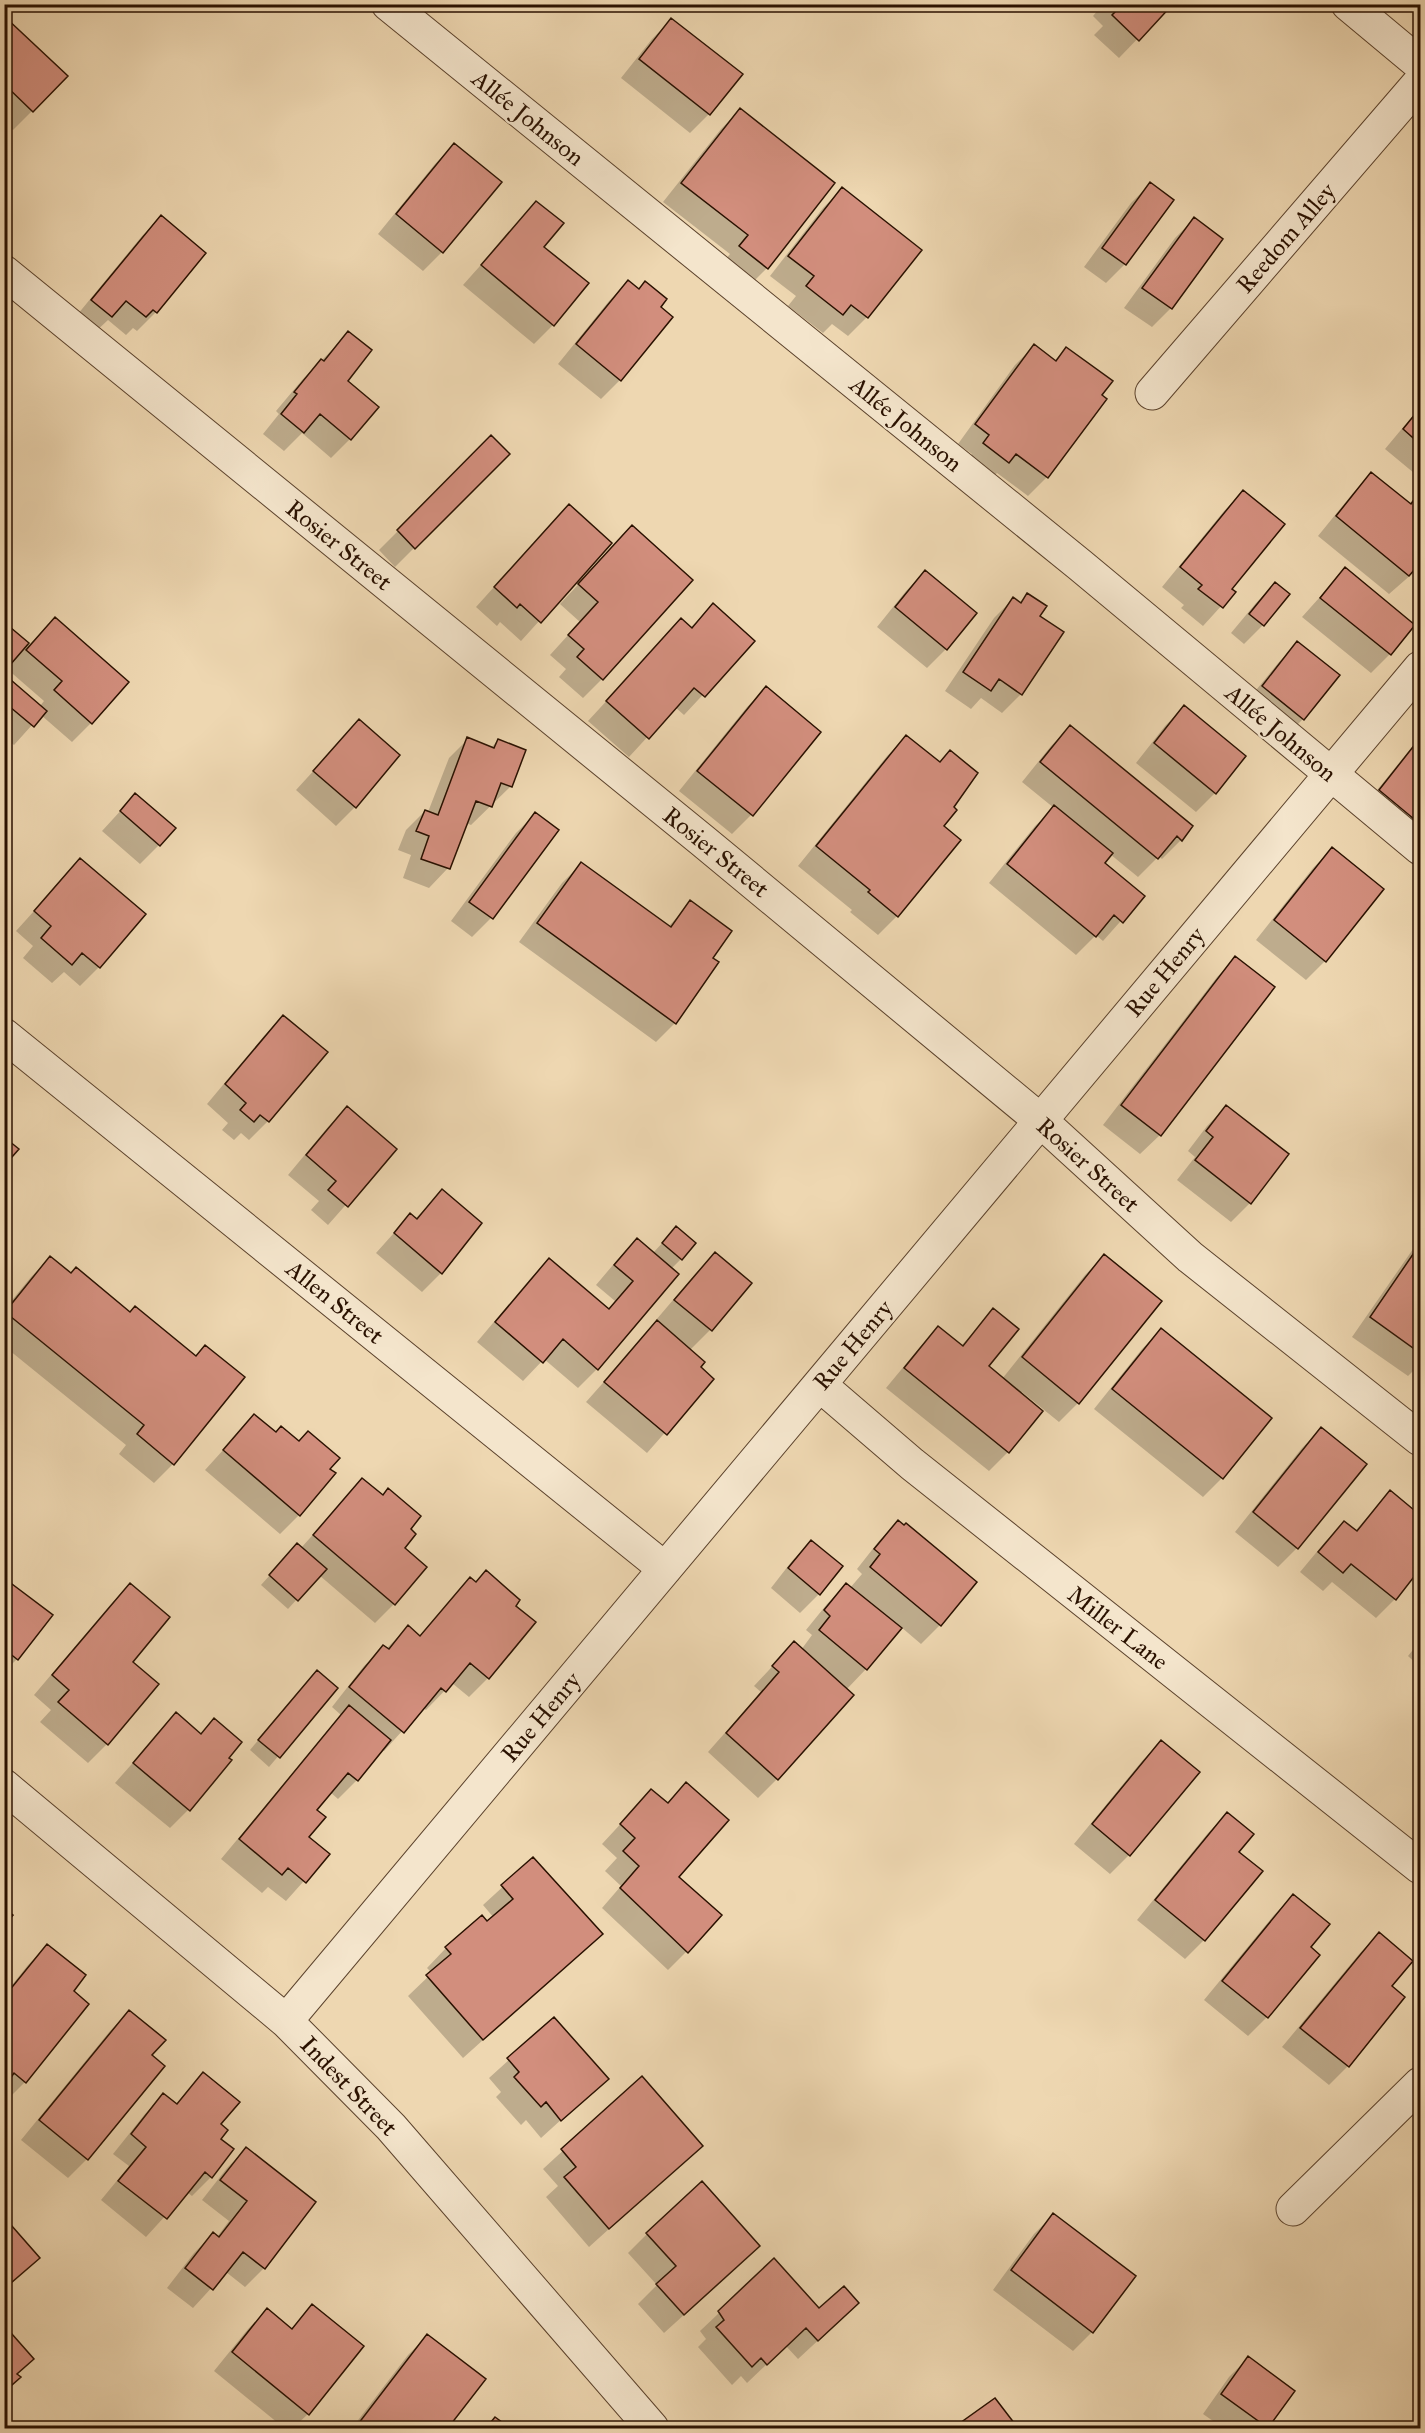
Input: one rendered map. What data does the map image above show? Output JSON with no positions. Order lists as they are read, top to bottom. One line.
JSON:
{"streets":{"street":["Allée Johnson","Reedom Alley","Rosier Street","Rue Henry","Allen Street","Miller Lane","Indest Street"]},"crossings":[["Allée Johnson","Rue Henry"],["Rosier Street","Rue Henry"],["Rue Henry","Allen Street"],["Rue Henry","Miller Lane"],["Rue Henry","Indest Street"]]}
